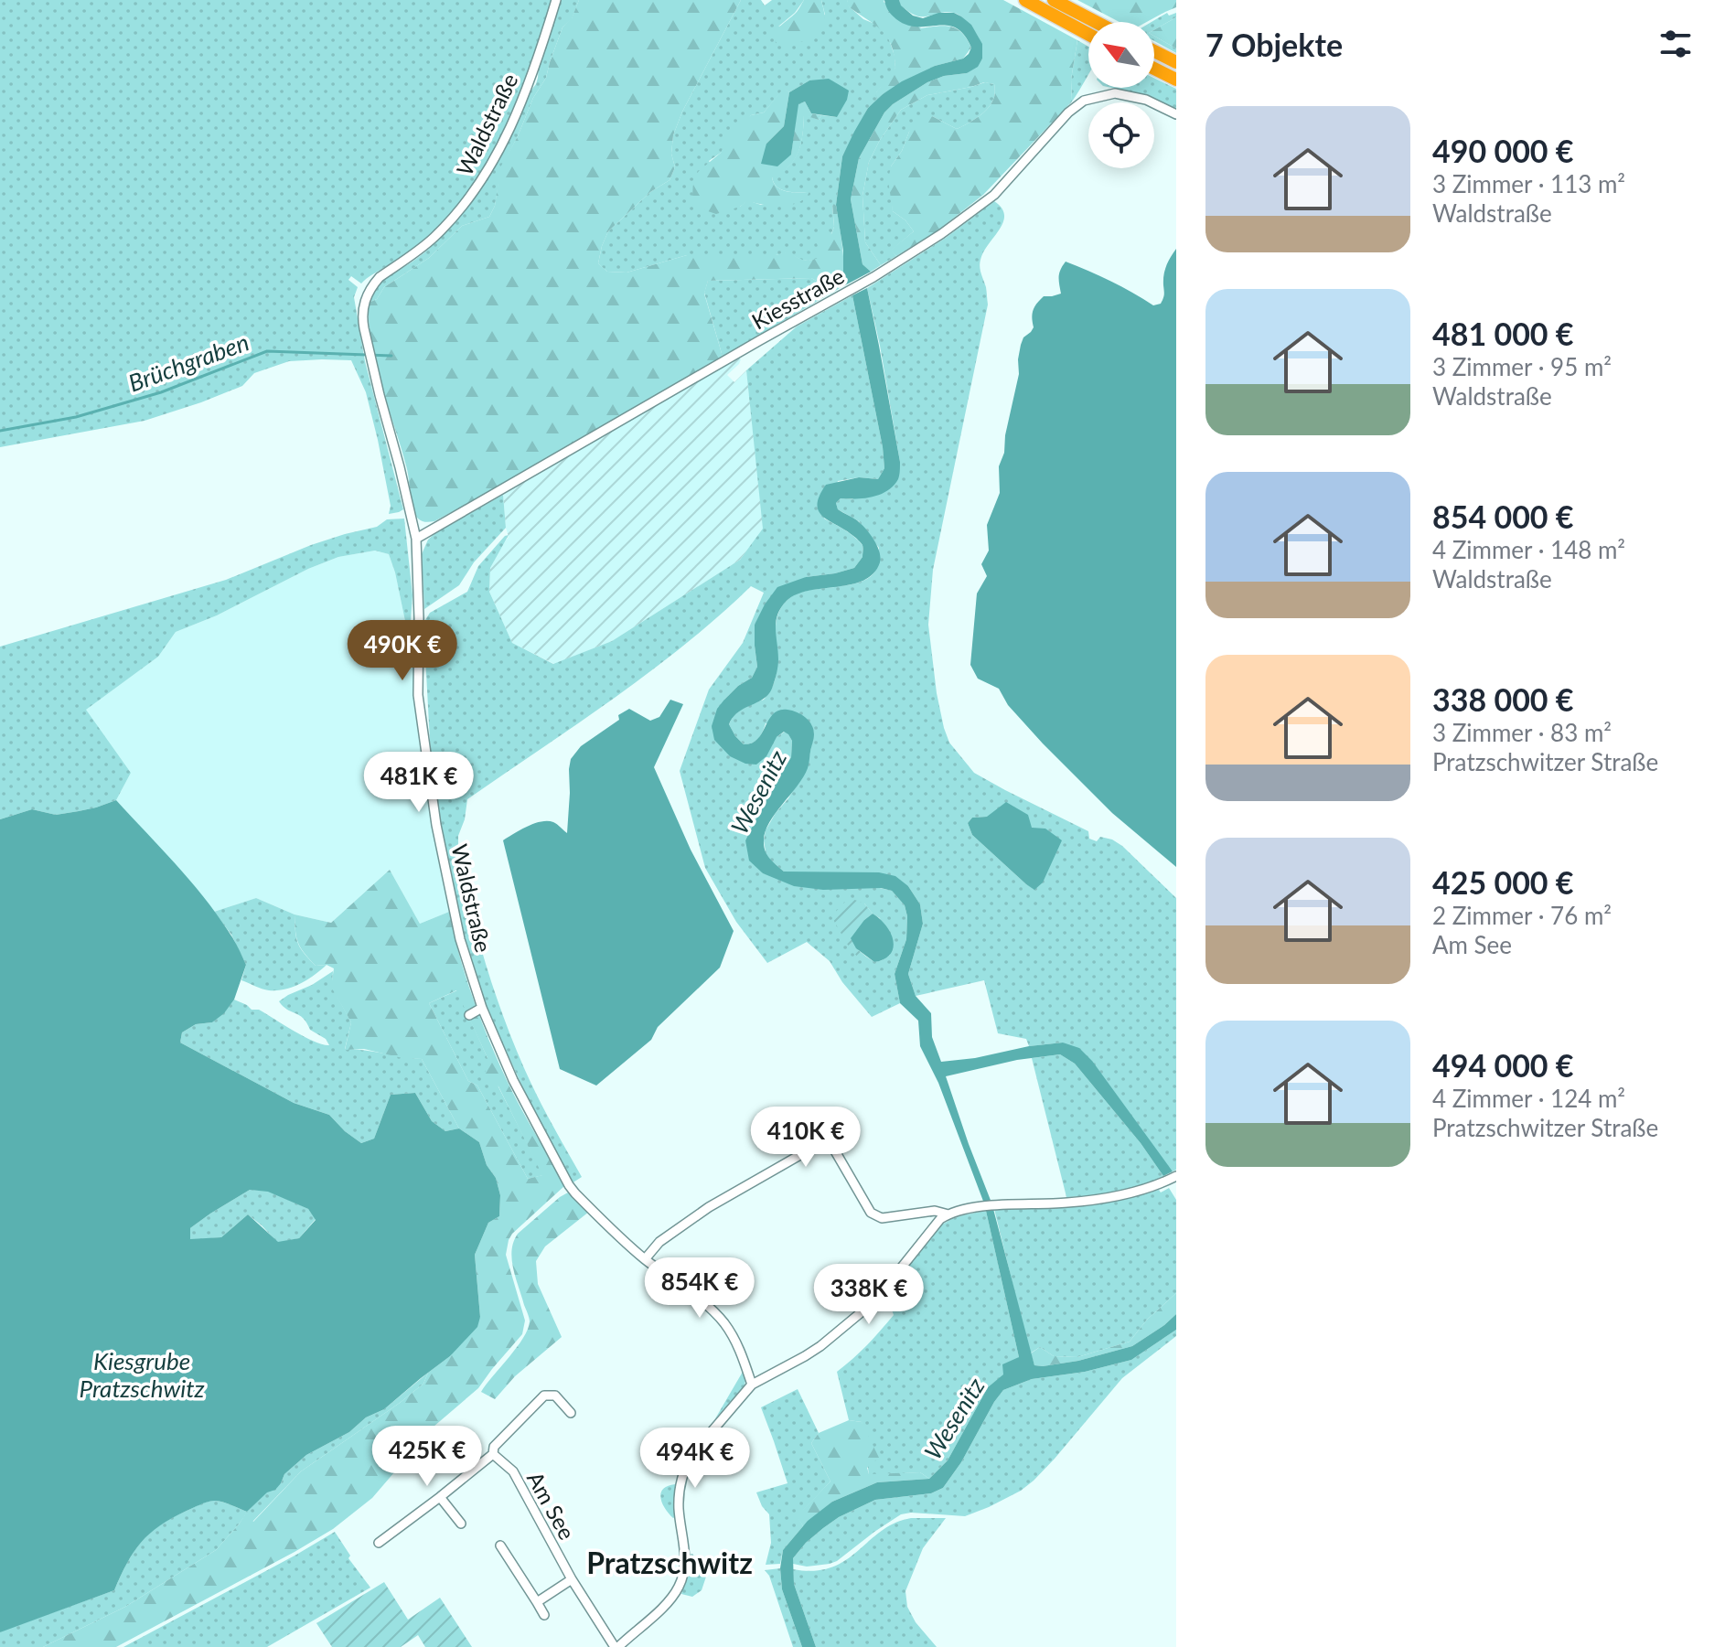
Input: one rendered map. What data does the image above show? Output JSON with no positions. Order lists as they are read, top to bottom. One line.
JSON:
{"streets":{"street":["Waldstraße","Kiesstraße","Am See"]},"crossings":[["Waldstraße","Kiesstraße"]],"districts":["Pratzschwitz"],"water":["Brüchgraben","Wesenitz","Kiesgrube Pratzschwitz"],"north":"top left","page":{"heading":"7 Objekte","list":[{"name":"490 000 €","note":"3 Zimmer · 113 m² · Waldstraße"},{"name":"481 000 €","note":"3 Zimmer · 95 m² · Waldstraße"},{"name":"854 000 €","note":"4 Zimmer · 148 m² · Waldstraße"},{"name":"338 000 €","note":"3 Zimmer · 83 m² · Pratzschwitzer Straße"},{"name":"425 000 €","note":"2 Zimmer · 76 m² · Am See"},{"name":"494 000 €","note":"4 Zimmer · 124 m² · Pratzschwitzer Straße"}],"price":["490K €","481K €","410K €","854K €","338K €","425K €","494K €"]}}
